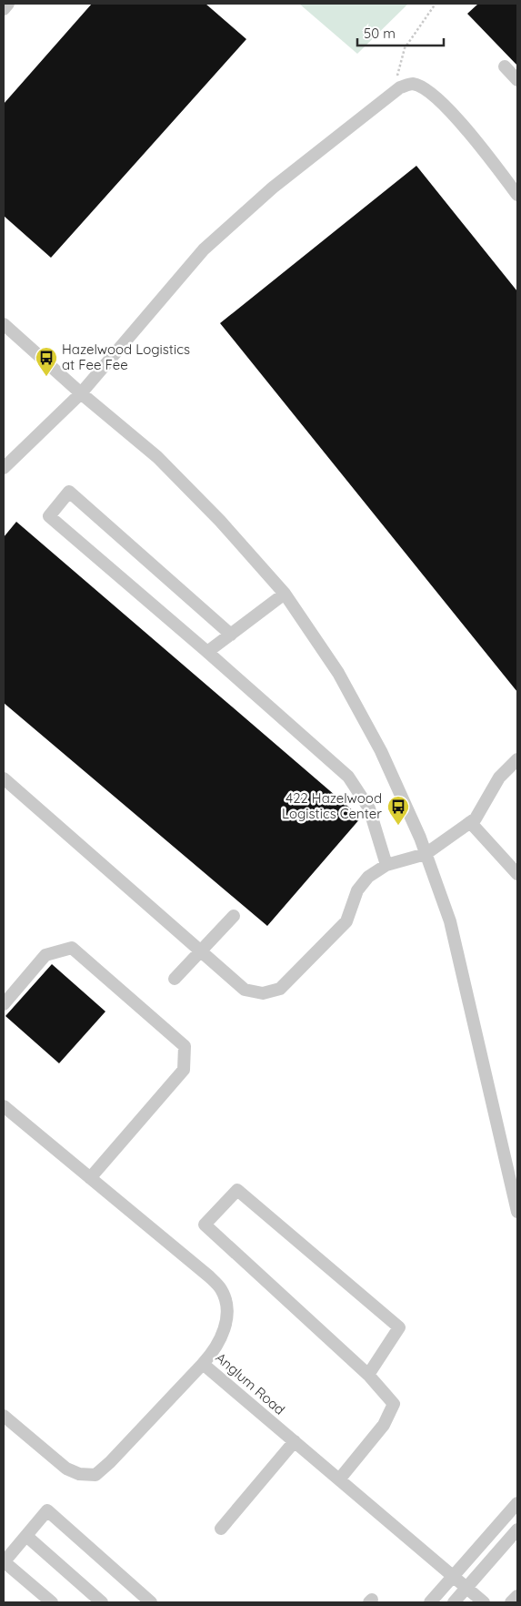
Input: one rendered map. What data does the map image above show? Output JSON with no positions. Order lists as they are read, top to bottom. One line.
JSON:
{"streets":{"street":["Anglum Road"]},"places":{"bus stop":["Hazelwood Logistics at Fee Fee","422 Hazelwood Logistics Center"]},"scale_bar":"50 m"}
